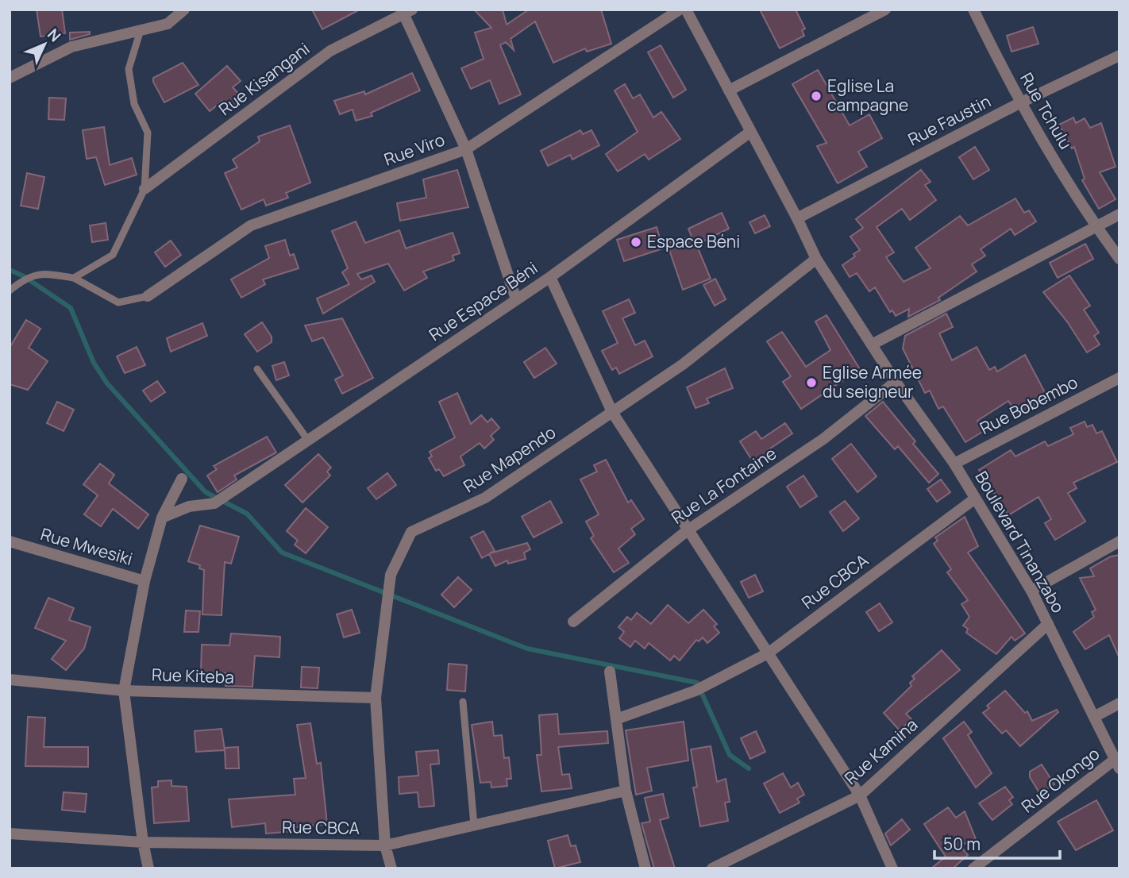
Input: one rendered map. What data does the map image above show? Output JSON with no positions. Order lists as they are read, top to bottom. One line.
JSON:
{"streets":{"street":["Rue Kisangani","Rue Tchulu","Rue Faustin","Rue Viro","Rue Espace Béni","Rue Bobembo","Rue Mapendo","Rue La Fontaine","Boulevard Tinanzabo","Rue Mwesiki","Rue CBCA","Rue Kiteba","Rue Kamina","Rue Okongo"]},"crossings":[["Rue Tchulu","Rue Faustin"],["Rue Faustin","Boulevard Tinanzabo"],["Rue Espace Béni","Boulevard Tinanzabo"],["Rue Espace Béni","Rue Mwesiki"],["Rue Bobembo","Boulevard Tinanzabo"],["Rue Mapendo","Boulevard Tinanzabo"],["Rue Mapendo","Rue CBCA"],["Rue Mapendo","Rue Kiteba"],["Rue La Fontaine","Boulevard Tinanzabo"],["Boulevard Tinanzabo","Rue CBCA"],["Boulevard Tinanzabo","Rue Kamina"],["Boulevard Tinanzabo","Rue Okongo"]],"places":["Eglise La campagne","Espace Béni","Eglise Armée du seigneur"],"scale_bar":"50 m","north":"top right"}
